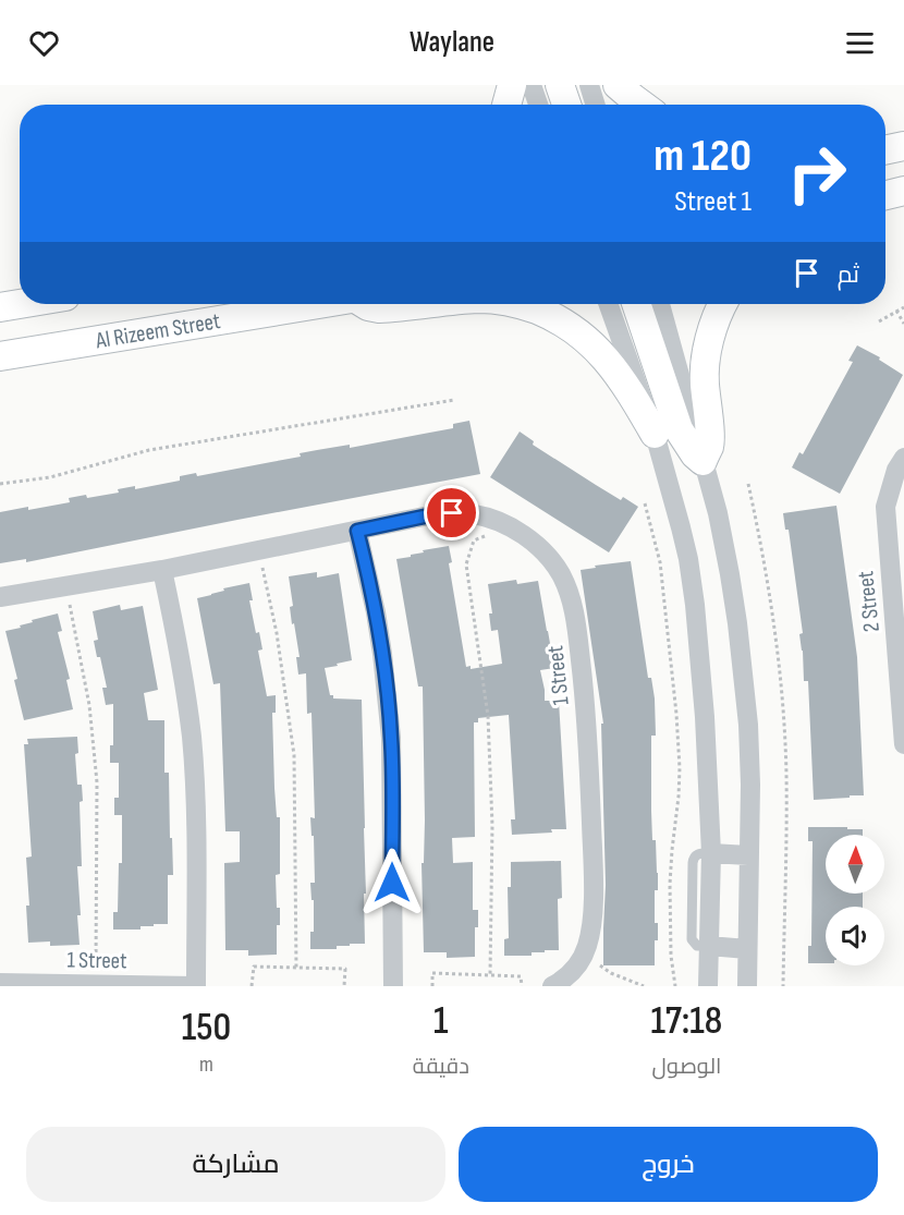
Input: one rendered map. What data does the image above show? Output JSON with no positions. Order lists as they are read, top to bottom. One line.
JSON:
{"streets":{"street":["Al Rizeem Street","2 Street","1 Street"]},"north":"top","page":{"header":"Waylane","turn":["120 m","1 Street"],"then":"ثم","eta":["17:18","الوصول","1","دقيقة","150","m"],"buttons":["خروج","مشاركة"]}}
